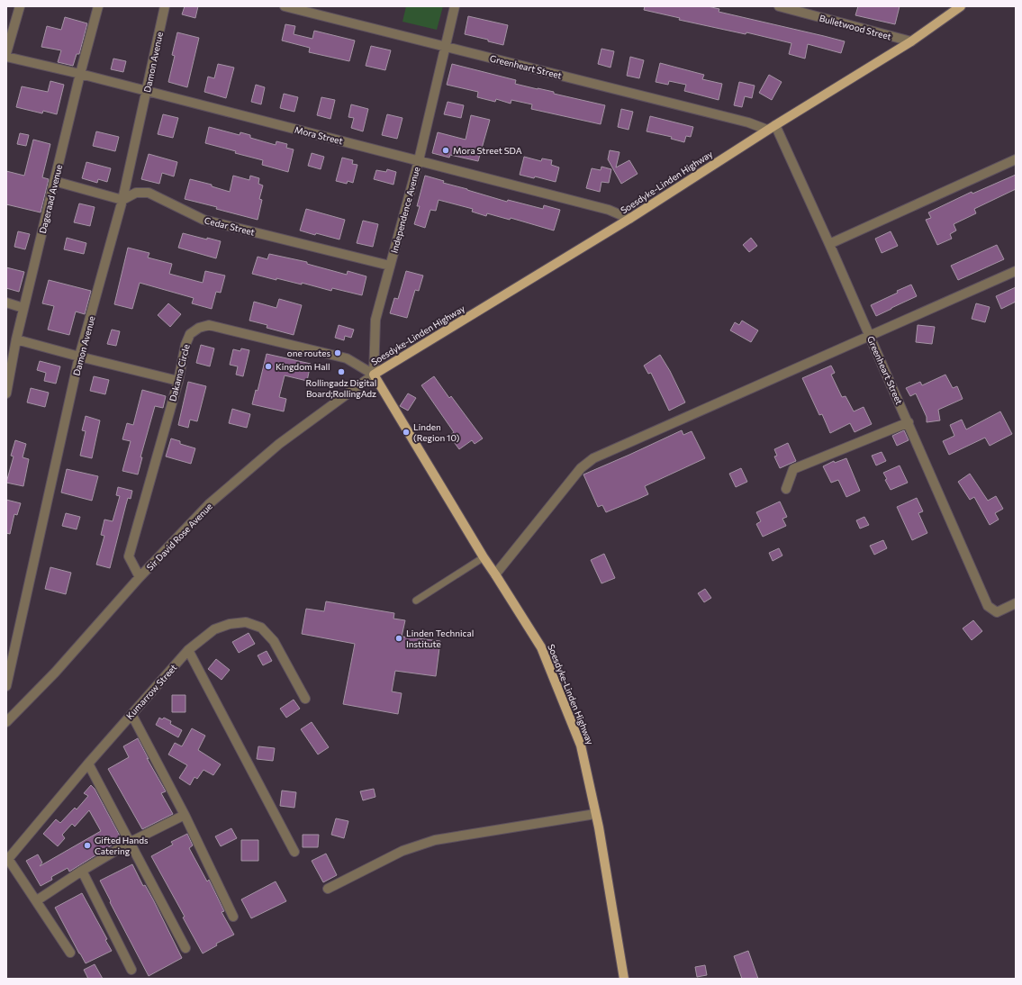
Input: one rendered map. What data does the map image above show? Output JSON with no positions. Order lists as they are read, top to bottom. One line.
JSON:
{"streets":{"main road":["Soesdyke-Linden Highway"],"street":["Bulletwood Street","Damon Avenue","Greenheart Street","Mora Street","Dageraad Avenue","Independence Avenue","Cedar Street","Dakama Circle","Sir David Rose Avenue","Kumarrow Street"]},"crossings":[["Bulletwood Street","Soesdyke-Linden Highway"],["Damon Avenue","Mora Street"],["Damon Avenue","Cedar Street"],["Greenheart Street","Soesdyke-Linden Highway"],["Greenheart Street","Independence Avenue"],["Mora Street","Soesdyke-Linden Highway"],["Mora Street","Dageraad Avenue"],["Mora Street","Independence Avenue"],["Soesdyke-Linden Highway","Independence Avenue"],["Soesdyke-Linden Highway","Dakama Circle"],["Soesdyke-Linden Highway","Sir David Rose Avenue"],["Independence Avenue","Cedar Street"],["Independence Avenue","Dakama Circle"],["Independence Avenue","Sir David Rose Avenue"],["Dakama Circle","Sir David Rose Avenue"]],"places":["Mora Street SDA","one routes","Kingdom Hall","Rollingadz Digital Board;RollingAdz","Linden (Region 10)","Linden Technical Institute","Gifted Hands Catering"]}
